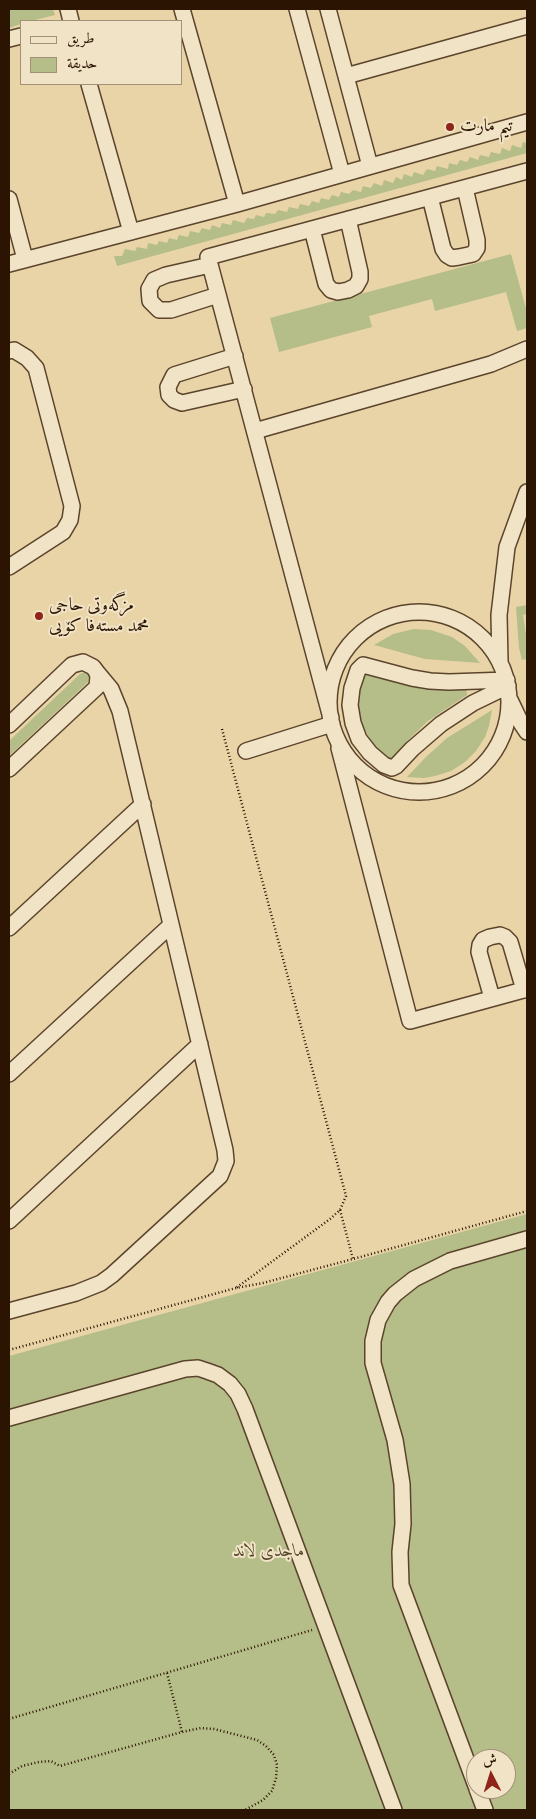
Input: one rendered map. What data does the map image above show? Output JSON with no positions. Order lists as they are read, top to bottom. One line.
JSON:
{"parks":["ماجدی لاند"],"places":["تيم مارت","مزگەوتی حاجی محمد مستەفا کۆیی"],"legend":["طريق","حديقة"],"north":"top"}
